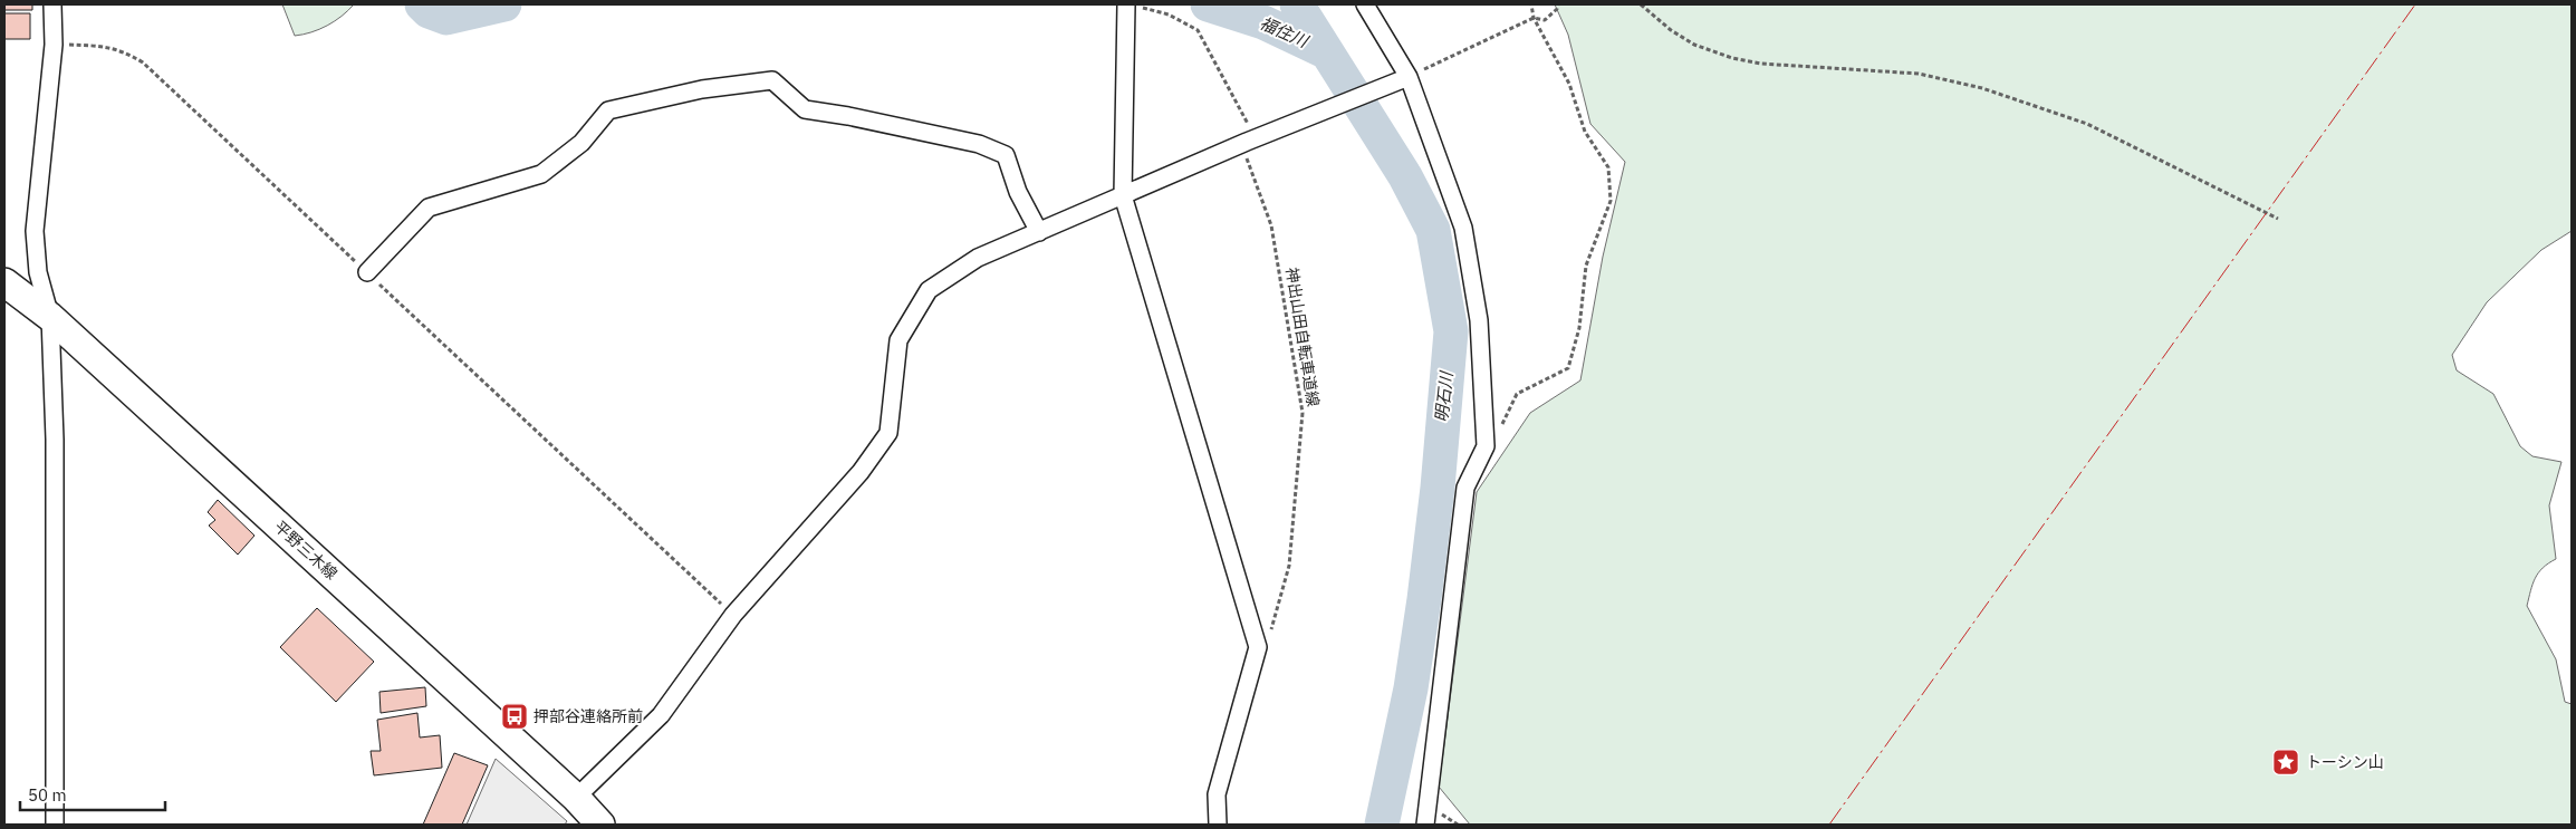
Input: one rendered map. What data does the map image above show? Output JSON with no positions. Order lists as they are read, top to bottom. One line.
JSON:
{"streets":{"main road":["平野三木線"],"path":["神出山田自転車道線"]},"water":["福住川","明石川"],"places":{"bus stop":["押部谷連絡所前"],"place":["トーシン山"]},"scale_bar":"50 m"}
